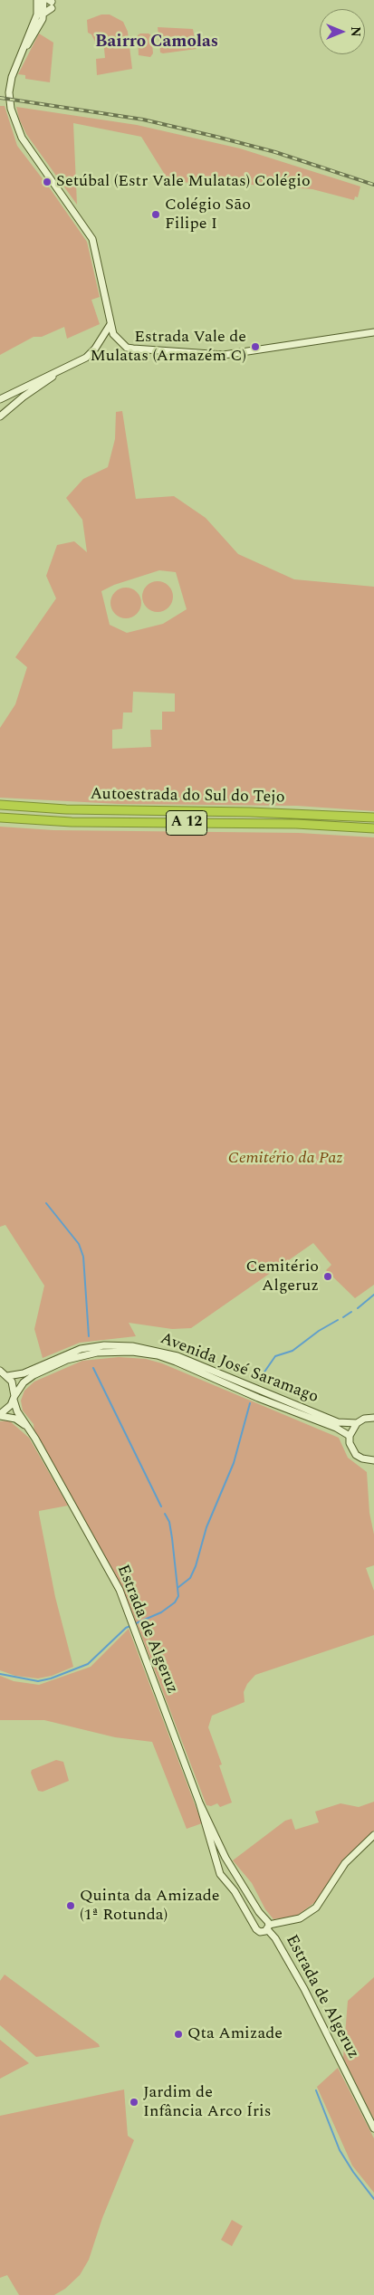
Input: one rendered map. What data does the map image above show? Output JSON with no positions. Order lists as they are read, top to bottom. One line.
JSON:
{"streets":{"highway":["Autoestrada do Sul do Tejo","A 12"],"main road":["Avenida José Saramago","Estrada de Algeruz"]},"crossings":[["Avenida José Saramago","Estrada de Algeruz"]],"districts":["Bairro Camolas"],"parks":["Cemitério da Paz"],"places":["Setúbal (Estr Vale Mulatas) Colégio","Colégio São Filipe I","Estrada Vale de Mulatas (Armazém C)","Cemitério Algeruz","Quinta da Amizade (1ª Rotunda)","Qta Amizade","Jardim de Infância Arco Íris"],"north":"right"}
